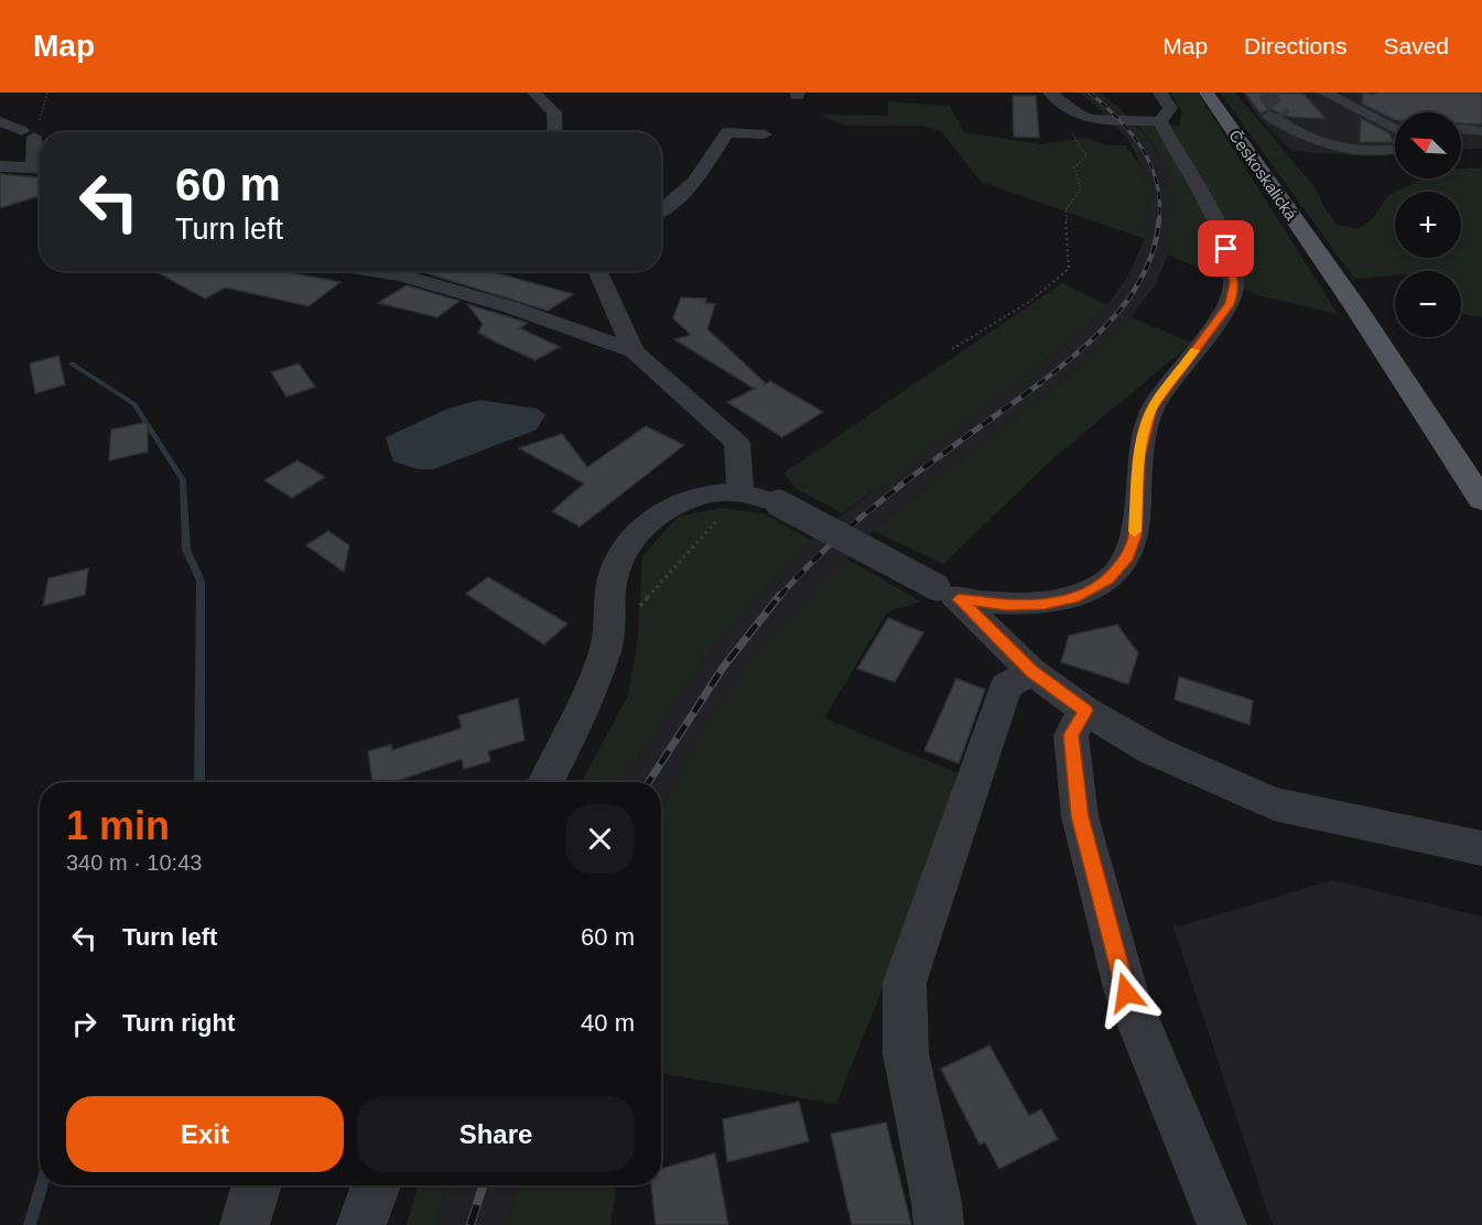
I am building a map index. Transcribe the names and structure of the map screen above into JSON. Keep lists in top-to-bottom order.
{
  "streets": {
    "main road": ["Českoskalická"]
  },
  "north": "top left",
  "page": {
    "header": "Map",
    "nav": ["Map", "Directions", "Saved"],
    "map_buttons": ["+", "−"],
    "turn": ["60 m", "Turn left"],
    "heading": ["1 min", "340 m · 10:43"],
    "list": [
      {
        "name": "Turn left",
        "value": "60 m"
      },
      {
        "name": "Turn right",
        "value": "40 m"
      }
    ],
    "buttons": ["Exit", "Share"]
  }
}
